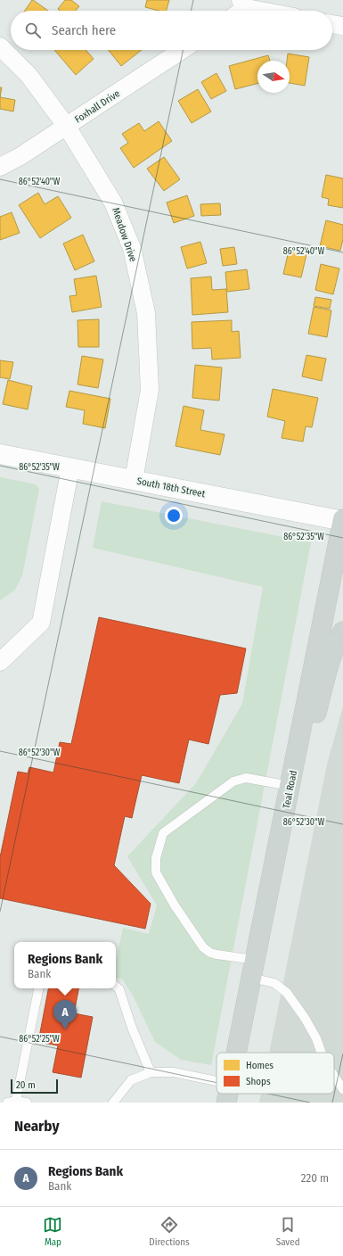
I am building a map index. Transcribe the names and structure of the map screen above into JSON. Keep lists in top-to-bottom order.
{
  "streets": {
    "main road": ["South 18th Street", "Teal Road"],
    "street": ["Foxhall Drive", "Meadow Drive"]
  },
  "crossings": [
    ["Foxhall Drive", "Meadow Drive"],
    ["Meadow Drive", "South 18th Street"],
    ["South 18th Street", "Teal Road"]
  ],
  "legend": ["Homes", "Shops"],
  "scale_bar": "20 m",
  "north": "right",
  "page": {
    "search": "Search here",
    "popup": ["Regions Bank", "Bank"],
    "pins": "A",
    "scale": "20 m",
    "heading": "Nearby",
    "list": [
      {
        "mark": "A",
        "name": "Regions Bank",
        "note": "Bank",
        "value": "220 m"
      }
    ],
    "nav": ["Map", "Directions", "Saved"]
  },
  "coordinates": [
    "86°52'40\"W",
    "86°52'35\"W",
    "86°52'30\"W",
    "86°52'25\"W"
  ]
}
